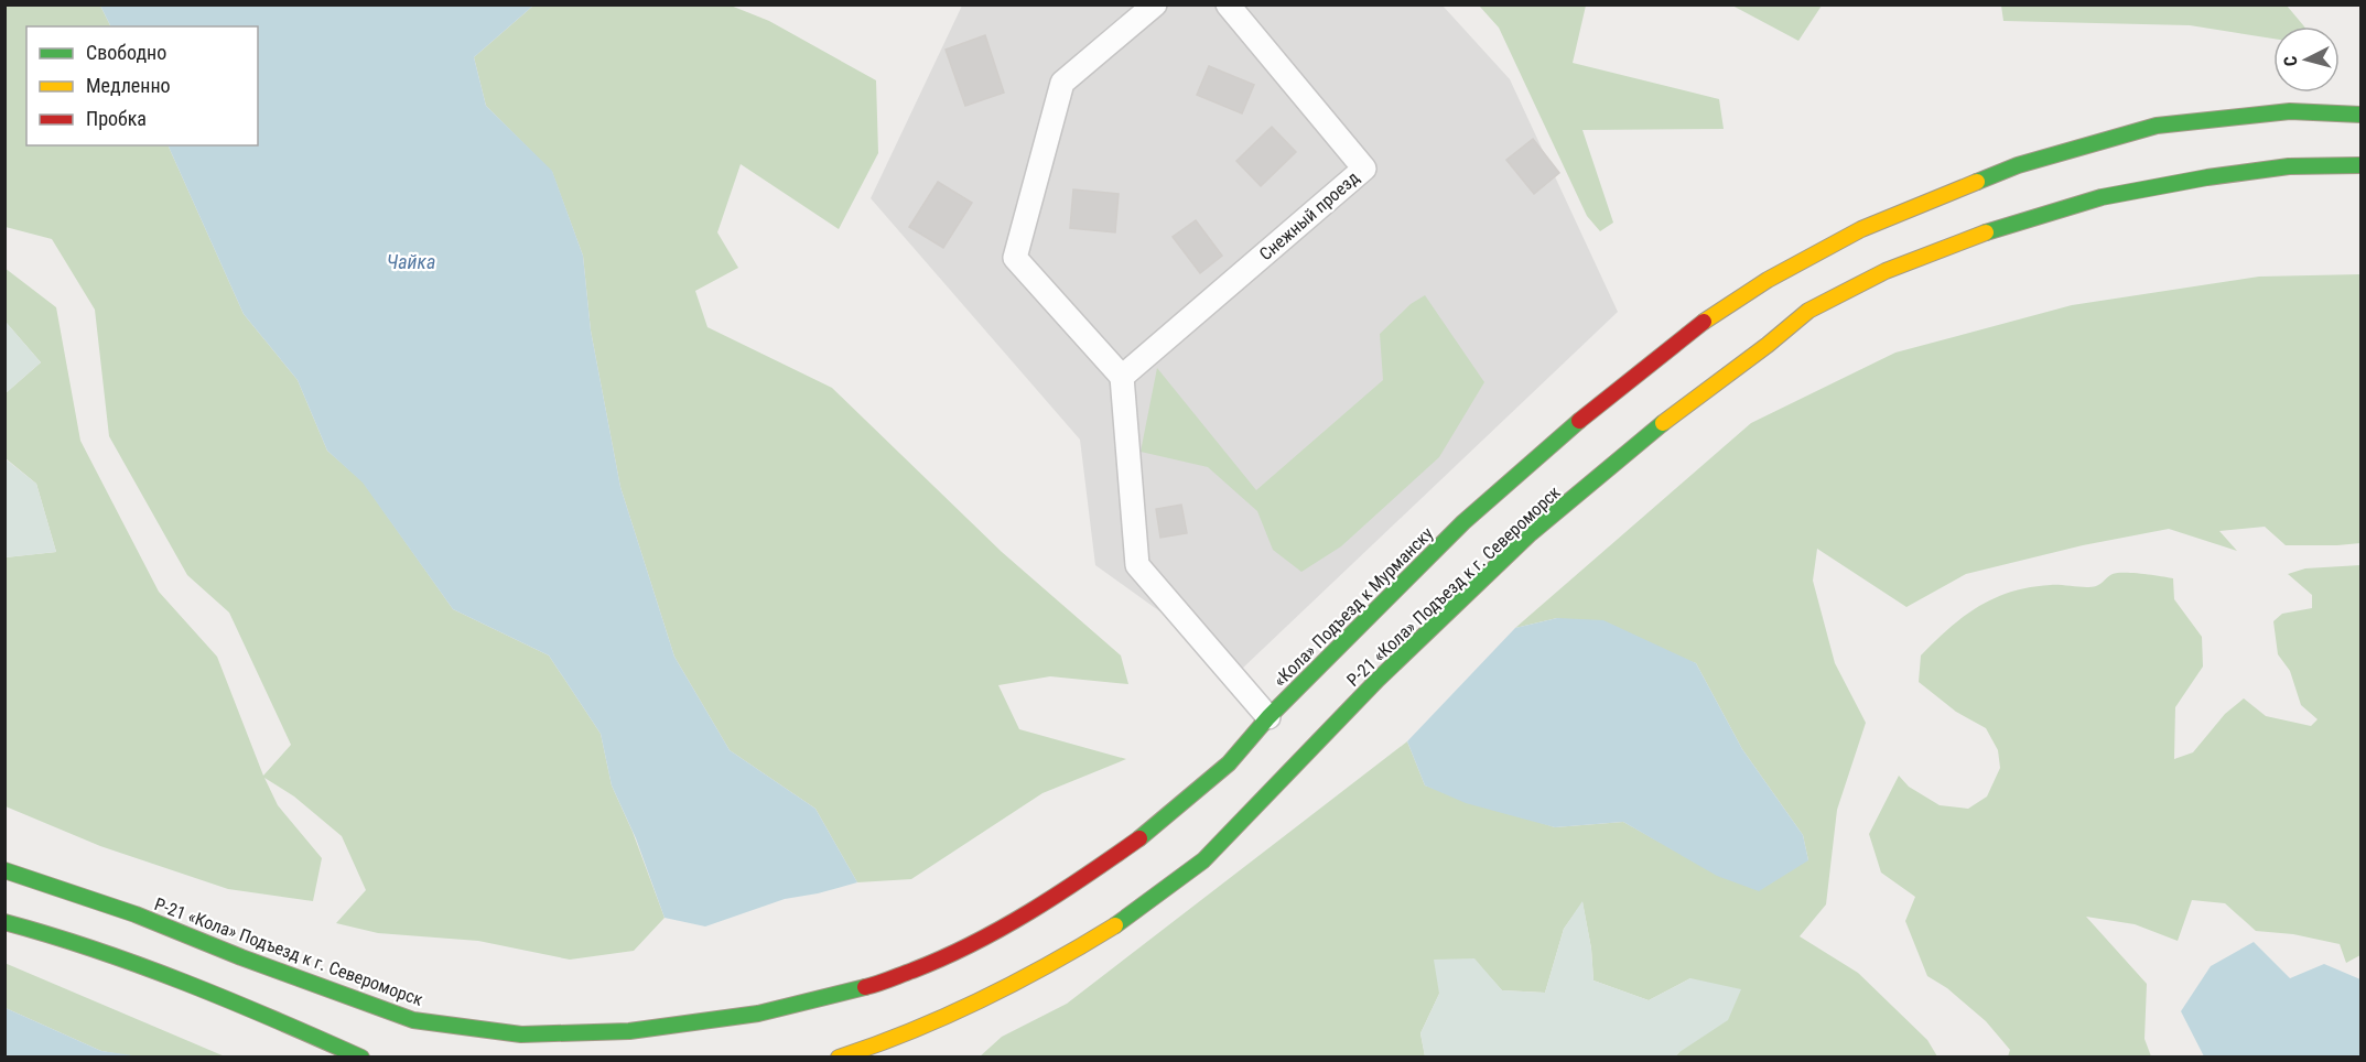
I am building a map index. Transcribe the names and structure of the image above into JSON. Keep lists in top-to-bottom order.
{
  "streets": {
    "main road": ["Р-21 «Кола» Подъезд к г. Североморск", "«Кола» Подъезд к Мурманску"],
    "street": ["Снежный проезд"]
  },
  "crossings": [
    ["Р-21 «Кола» Подъезд к г. Североморск", "«Кола» Подъезд к Мурманску"]
  ],
  "water": ["Чайка"],
  "legend": ["Свободно", "Медленно", "Пробка"],
  "north": "left"
}
